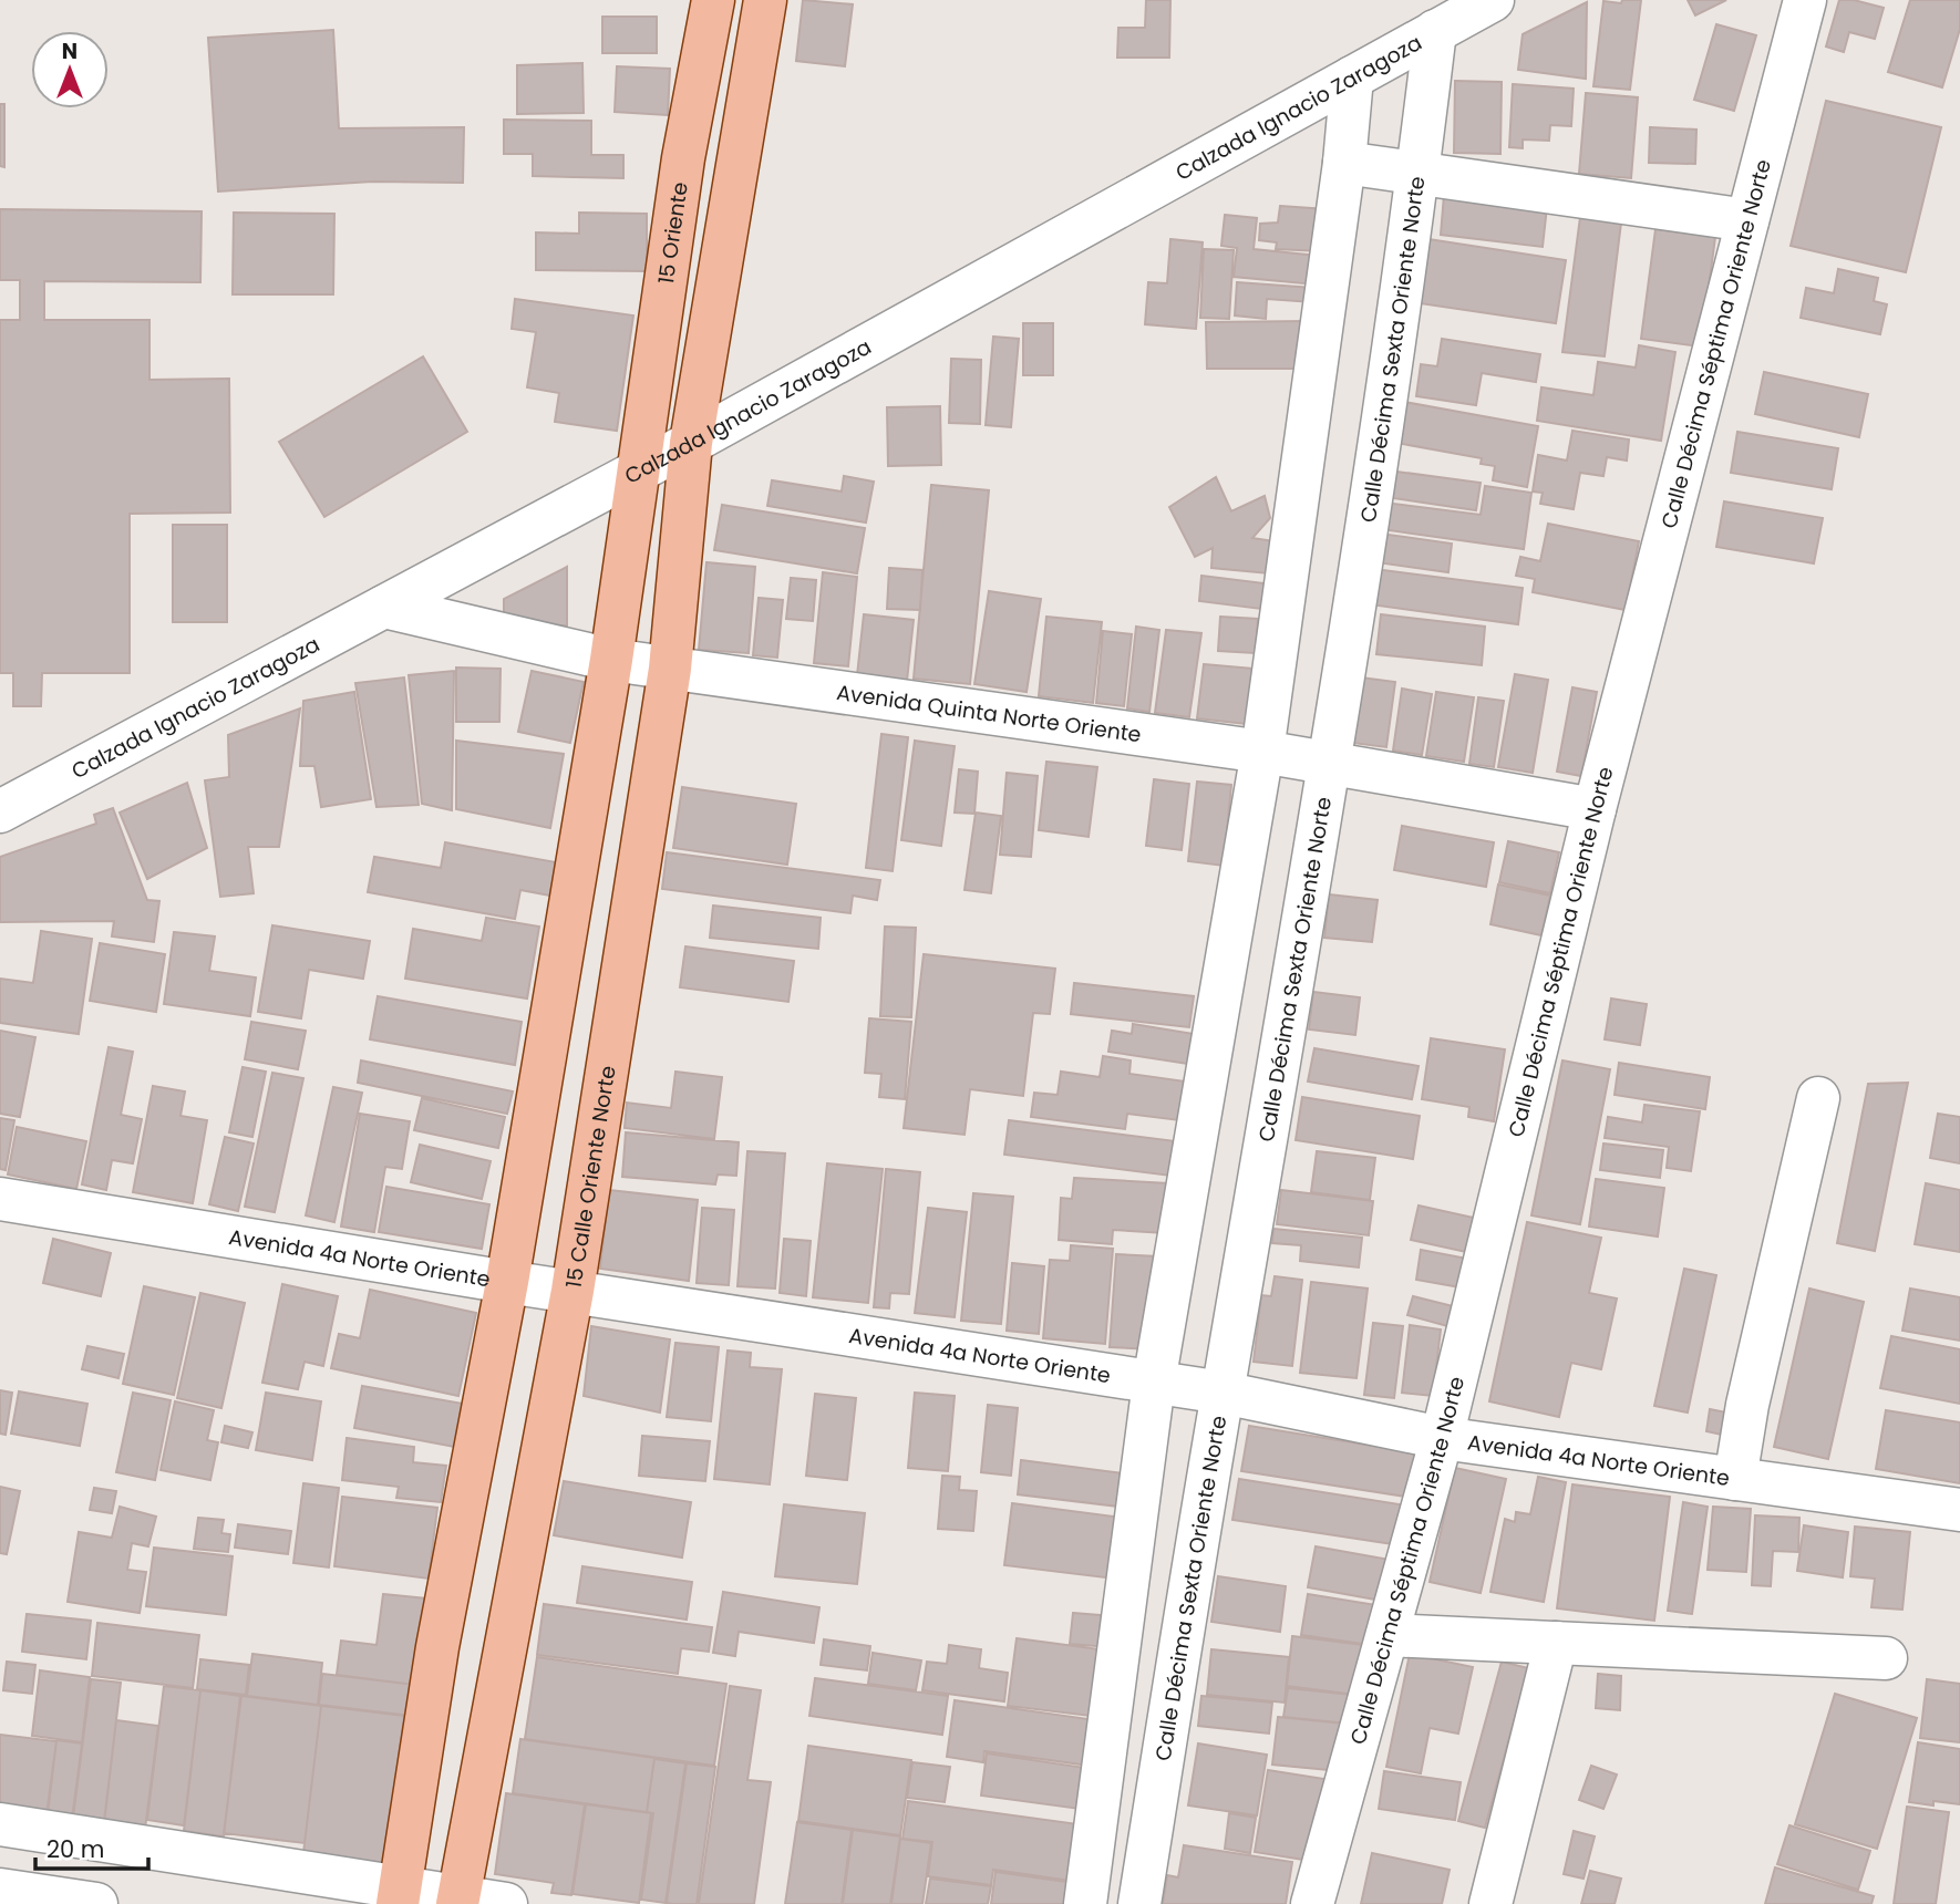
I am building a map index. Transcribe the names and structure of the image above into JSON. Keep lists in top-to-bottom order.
{
  "streets": {
    "main road": ["15 Oriente", "15 Calle Oriente Norte"],
    "street": [
      "Calzada Ignacio Zaragoza",
      "Calle Décima Séptima Oriente Norte",
      "Calle Décima Sexta Oriente Norte",
      "Avenida Quinta Norte Oriente",
      "Avenida 4a Norte Oriente"
    ]
  },
  "crossings": [
    ["Calzada Ignacio Zaragoza", "15 Oriente"],
    ["Calzada Ignacio Zaragoza", "Calle Décima Sexta Oriente Norte"],
    ["Calzada Ignacio Zaragoza", "Avenida Quinta Norte Oriente"],
    ["Calzada Ignacio Zaragoza", "15 Calle Oriente Norte"],
    ["Calle Décima Séptima Oriente Norte", "Avenida Quinta Norte Oriente"],
    ["Calle Décima Séptima Oriente Norte", "Avenida 4a Norte Oriente"],
    ["Calle Décima Sexta Oriente Norte", "Avenida Quinta Norte Oriente"],
    ["Calle Décima Sexta Oriente Norte", "Avenida 4a Norte Oriente"],
    ["Avenida Quinta Norte Oriente", "15 Calle Oriente Norte"],
    ["15 Calle Oriente Norte", "Avenida 4a Norte Oriente"]
  ],
  "scale_bar": "20 m",
  "north": "top"
}
